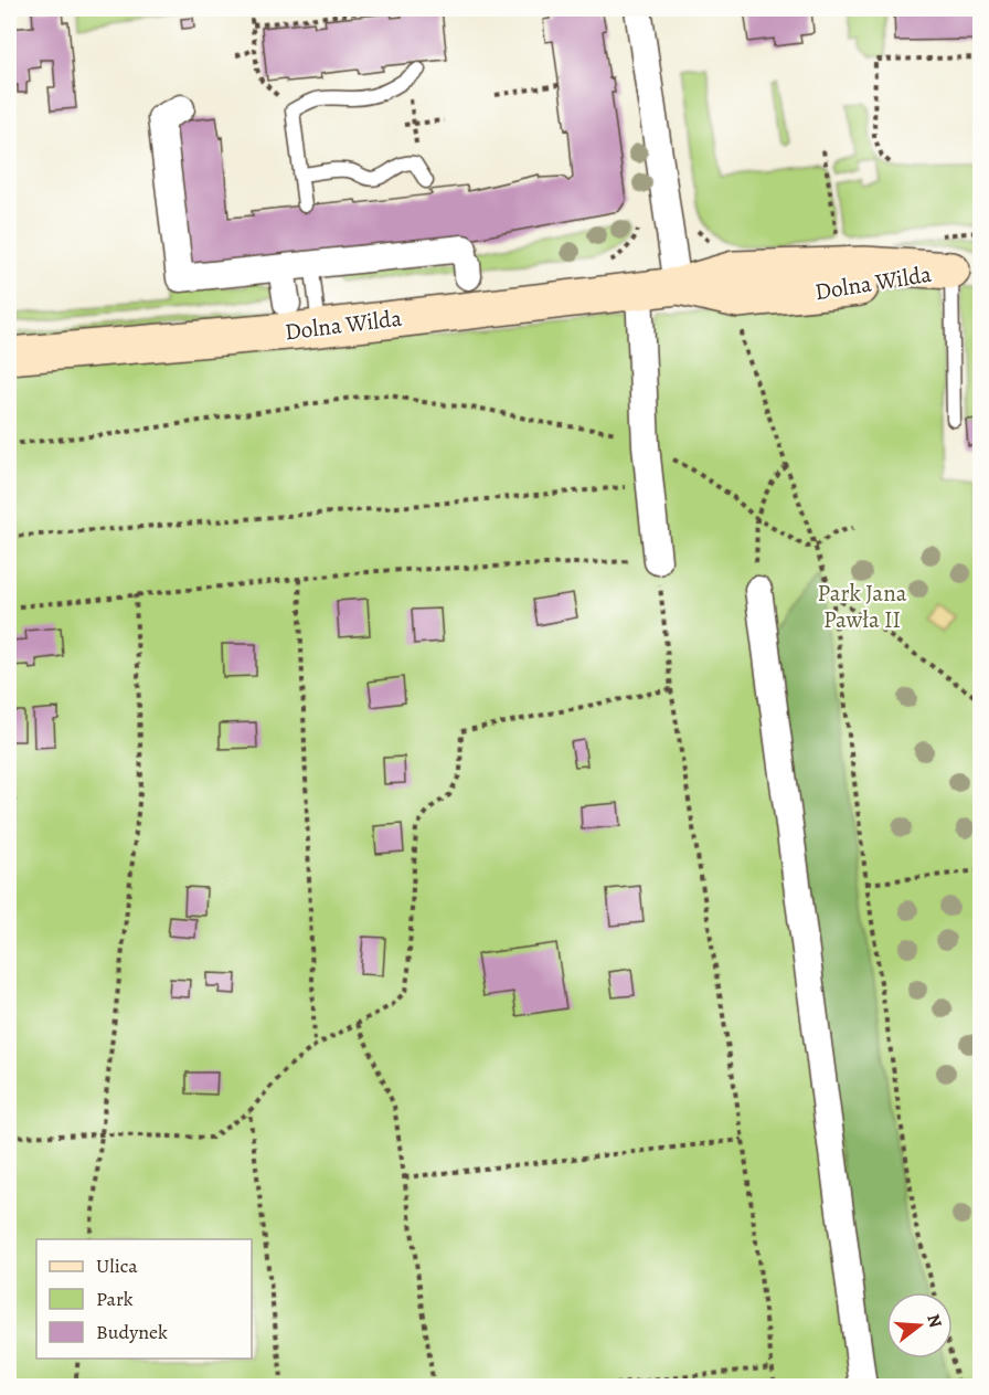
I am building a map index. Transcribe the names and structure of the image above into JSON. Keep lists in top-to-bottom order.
{
  "streets": {
    "street": ["Dolna Wilda"]
  },
  "parks": ["Park Jana Pawła II"],
  "legend": ["Ulica", "Park", "Budynek"],
  "north": "right"
}
